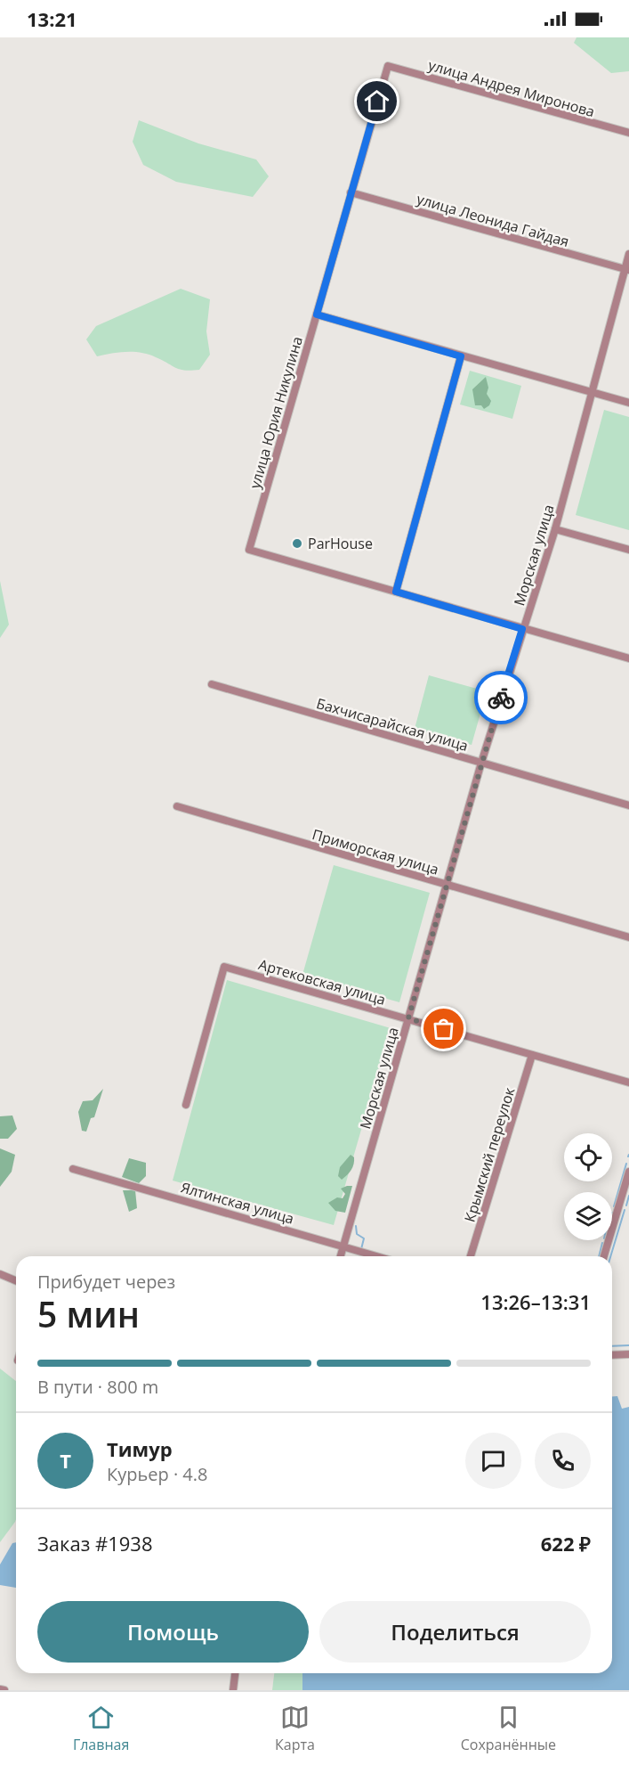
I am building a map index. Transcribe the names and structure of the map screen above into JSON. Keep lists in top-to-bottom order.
{
  "streets": {
    "street": [
      "улица Андрея Миронова",
      "улица Леонида Гайдая",
      "улица Юрия Никулина",
      "Морская улица",
      "Бахчисарайская улица",
      "Приморская улица",
      "Артековская улица",
      "Крымский переулок",
      "Ялтинская улица"
    ]
  },
  "crossings": [
    ["улица Андрея Миронова", "улица Юрия Никулина"],
    ["улица Леонида Гайдая", "улица Юрия Никулина"],
    ["улица Леонида Гайдая", "Морская улица"],
    ["Морская улица", "Бахчисарайская улица"],
    ["Морская улица", "Приморская улица"],
    ["Морская улица", "Артековская улица"],
    ["Морская улица", "Ялтинская улица"],
    ["Артековская улица", "Крымский переулок"]
  ],
  "places": ["ParHouse"],
  "page": {
    "status": "13:21",
    "heading": ["5 мин", "Прибудет через", "13:26–13:31"],
    "panel": [
      "Тимур",
      "Курьер · 4.8",
      "Заказ #1938",
      "622 ₽"
    ],
    "bar": "В пути · 800 m",
    "round": "Т",
    "buttons": ["Помощь", "Поделиться"],
    "tabs": ["Главная", "Карта", "Сохранённые"]
  }
}
